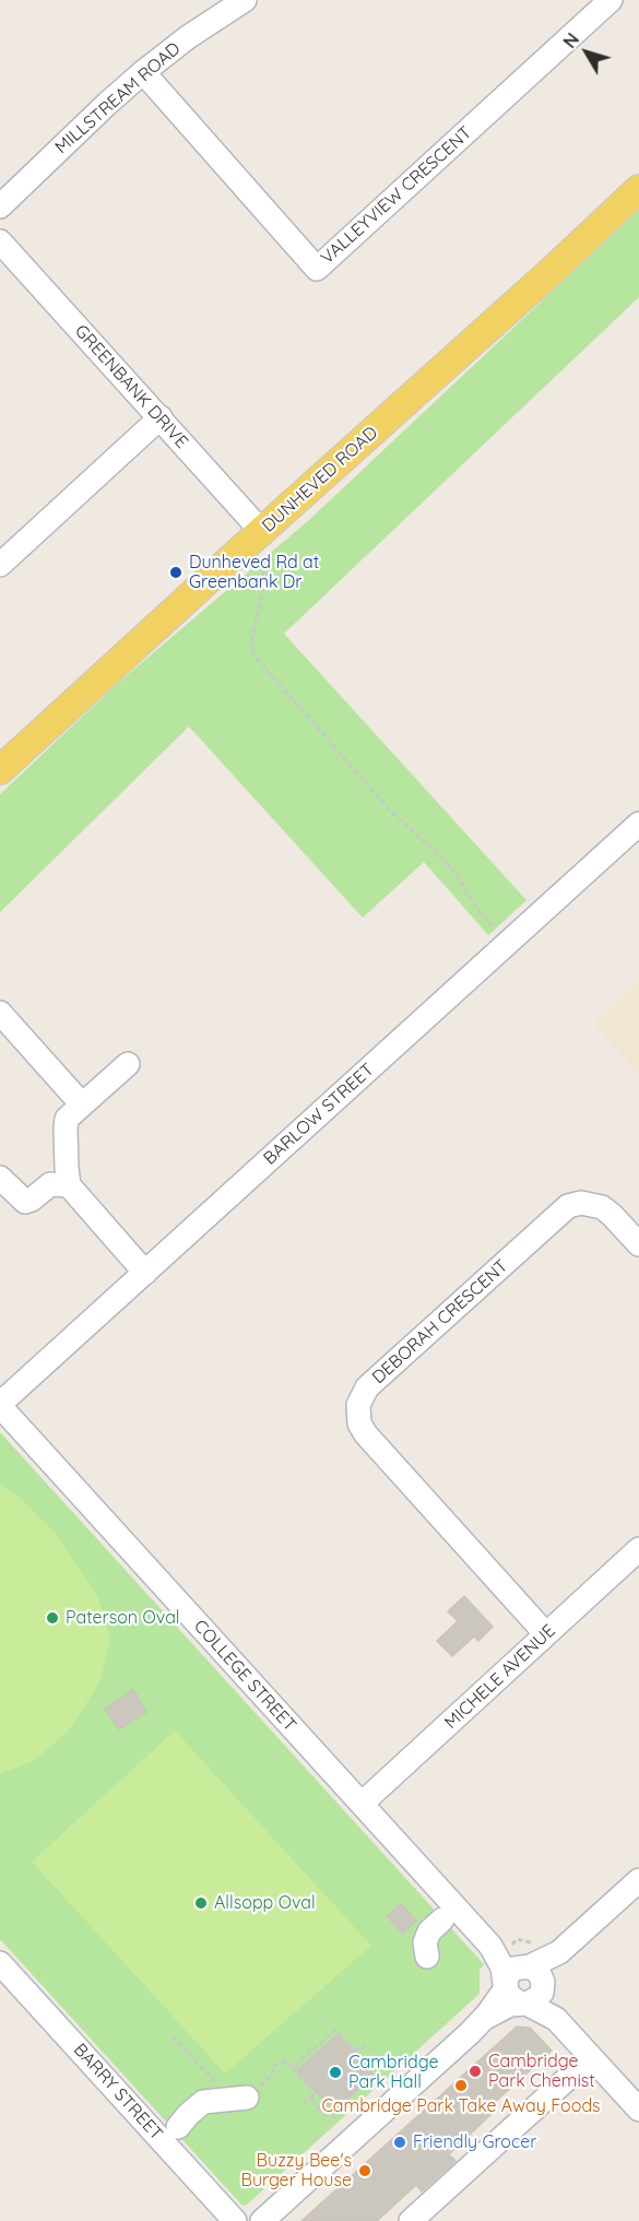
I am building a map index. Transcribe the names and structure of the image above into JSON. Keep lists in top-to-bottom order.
{
  "streets": {
    "main road": ["DUNHEVED ROAD"],
    "street": [
      "MILLSTREAM ROAD",
      "VALLEYVIEW CRESCENT",
      "GREENBANK DRIVE",
      "BARLOW STREET",
      "DEBORAH CRESCENT",
      "COLLEGE STREET",
      "MICHELE AVENUE",
      "BARRY STREET"
    ]
  },
  "crossings": [
    ["MILLSTREAM ROAD", "VALLEYVIEW CRESCENT"],
    ["GREENBANK DRIVE", "DUNHEVED ROAD"],
    ["BARLOW STREET", "COLLEGE STREET"],
    ["DEBORAH CRESCENT", "MICHELE AVENUE"],
    ["COLLEGE STREET", "MICHELE AVENUE"]
  ],
  "places": [
    "Dunheved Rd at Greenbank Dr",
    "Paterson Oval",
    "Allsopp Oval",
    "Cambridge Park Chemist",
    "Cambridge Park Hall",
    "Cambridge Park Take Away Foods",
    "Friendly Grocer",
    "Buzzy Bee's Burger House"
  ],
  "north": "top left"
}
